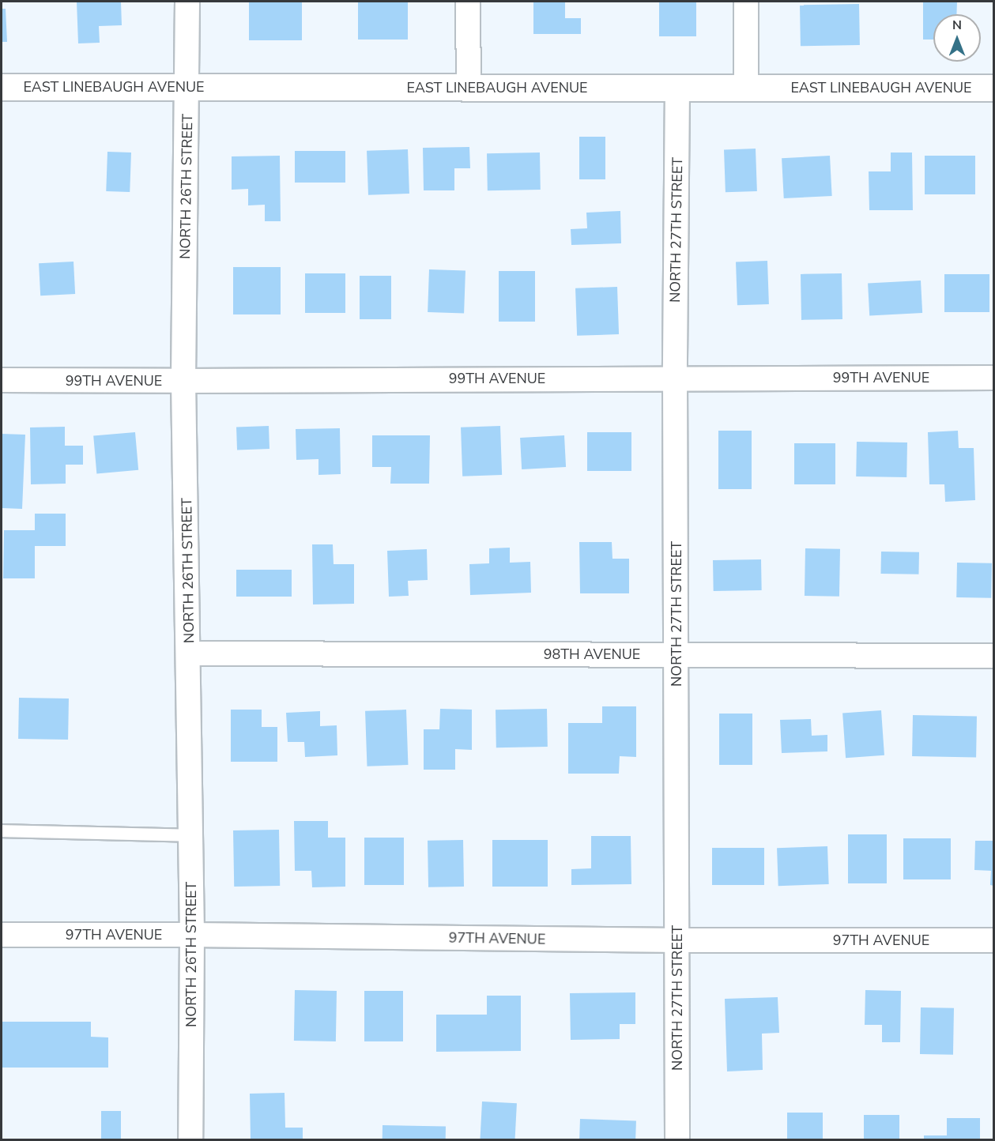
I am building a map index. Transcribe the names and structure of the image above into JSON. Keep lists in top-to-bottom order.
{
  "streets": {
    "street": [
      "EAST LINEBAUGH AVENUE",
      "NORTH 26TH STREET",
      "NORTH 27TH STREET",
      "99TH AVENUE",
      "98TH AVENUE",
      "97TH AVENUE"
    ]
  },
  "crossings": [
    ["EAST LINEBAUGH AVENUE", "NORTH 26TH STREET"],
    ["EAST LINEBAUGH AVENUE", "NORTH 27TH STREET"],
    ["NORTH 26TH STREET", "99TH AVENUE"],
    ["NORTH 26TH STREET", "98TH AVENUE"],
    ["NORTH 26TH STREET", "97TH AVENUE"],
    ["NORTH 27TH STREET", "99TH AVENUE"],
    ["NORTH 27TH STREET", "98TH AVENUE"],
    ["NORTH 27TH STREET", "97TH AVENUE"]
  ],
  "north": "top"
}
